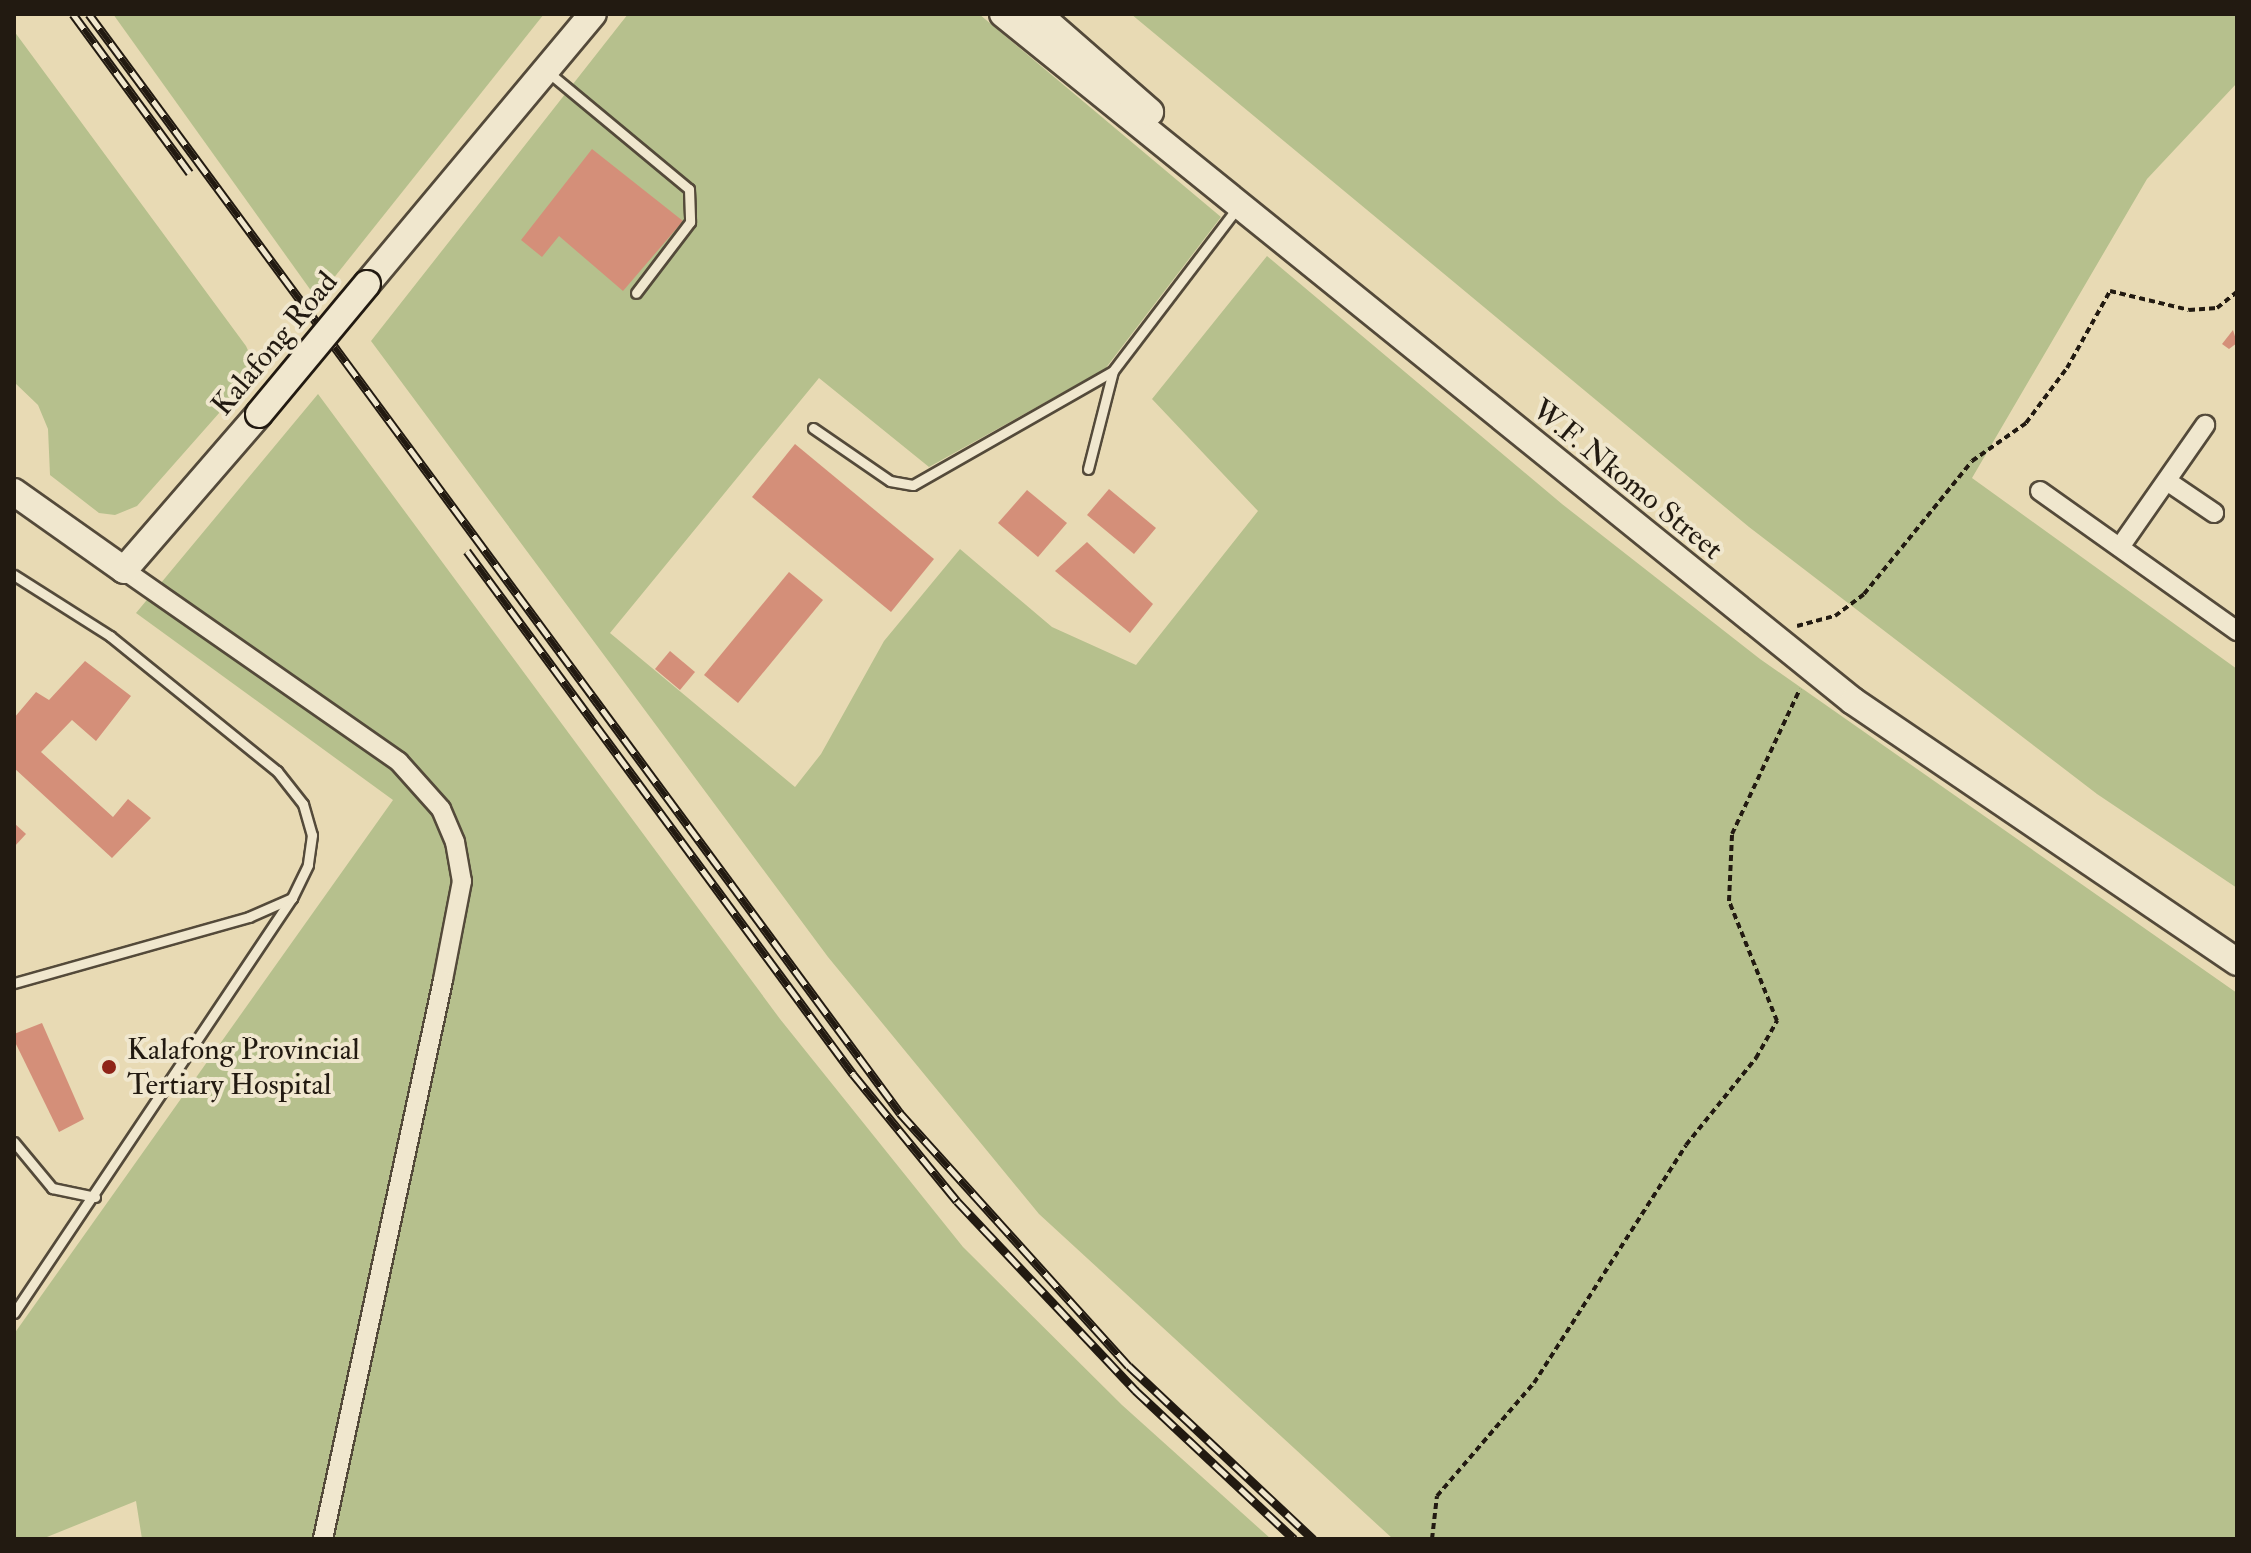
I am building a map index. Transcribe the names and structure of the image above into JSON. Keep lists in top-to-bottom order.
{
  "streets": {
    "main road": ["Kalafong Road", "W.F. Nkomo Street"]
  },
  "places": ["Kalafong Provincial Tertiary Hospital"]
}
